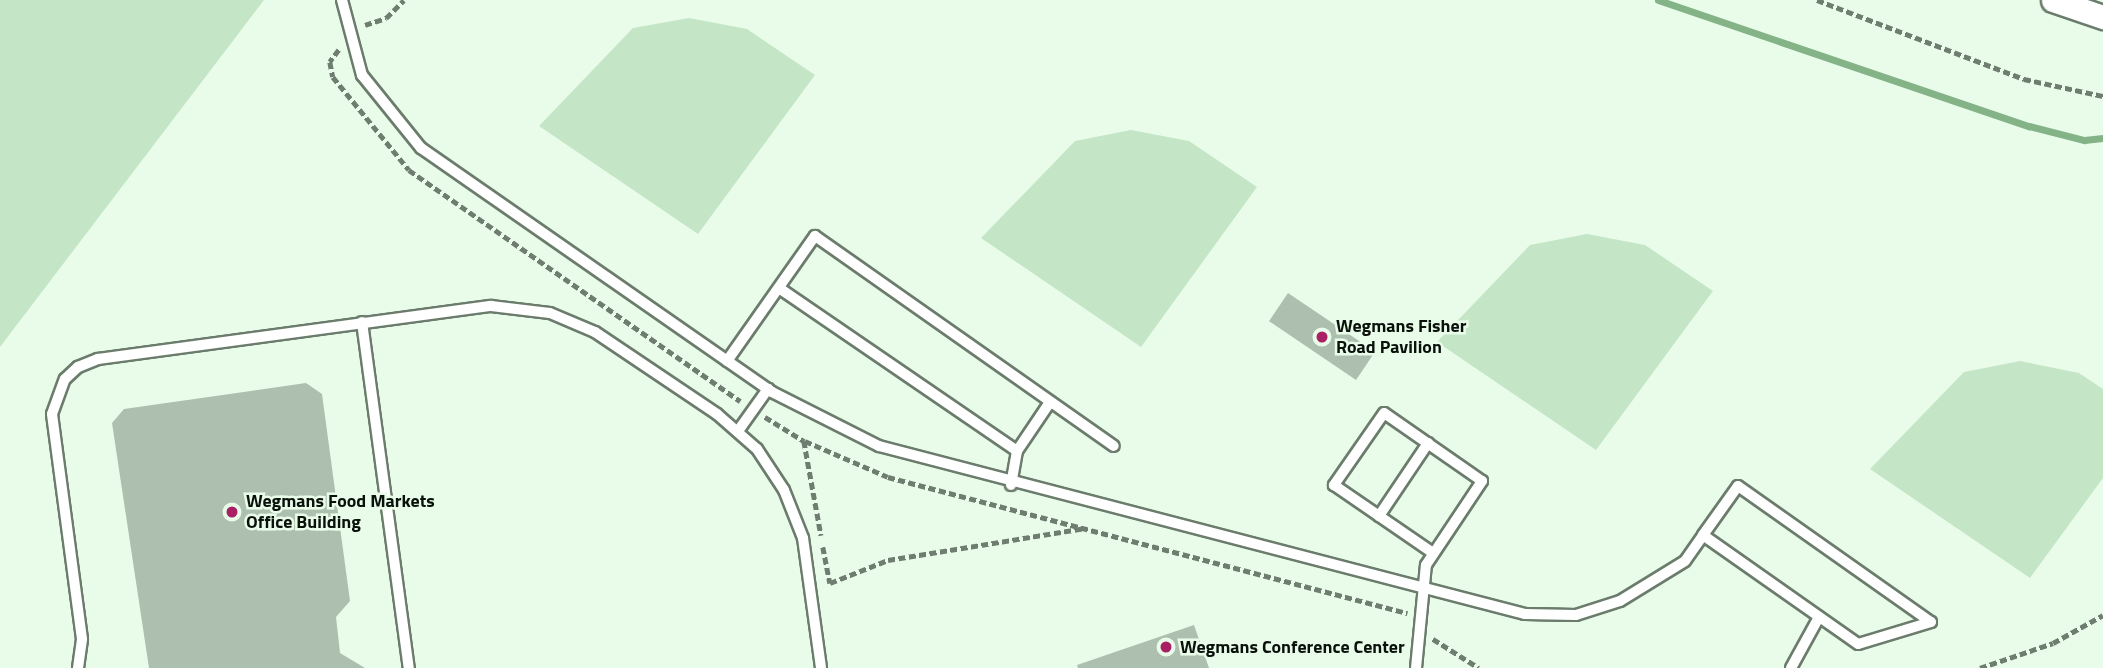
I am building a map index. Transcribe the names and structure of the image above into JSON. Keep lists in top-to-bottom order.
{
  "places": ["Wegmans Fisher Road Pavilion", "Wegmans Food Markets Office Building", "Wegmans Conference Center"]
}
